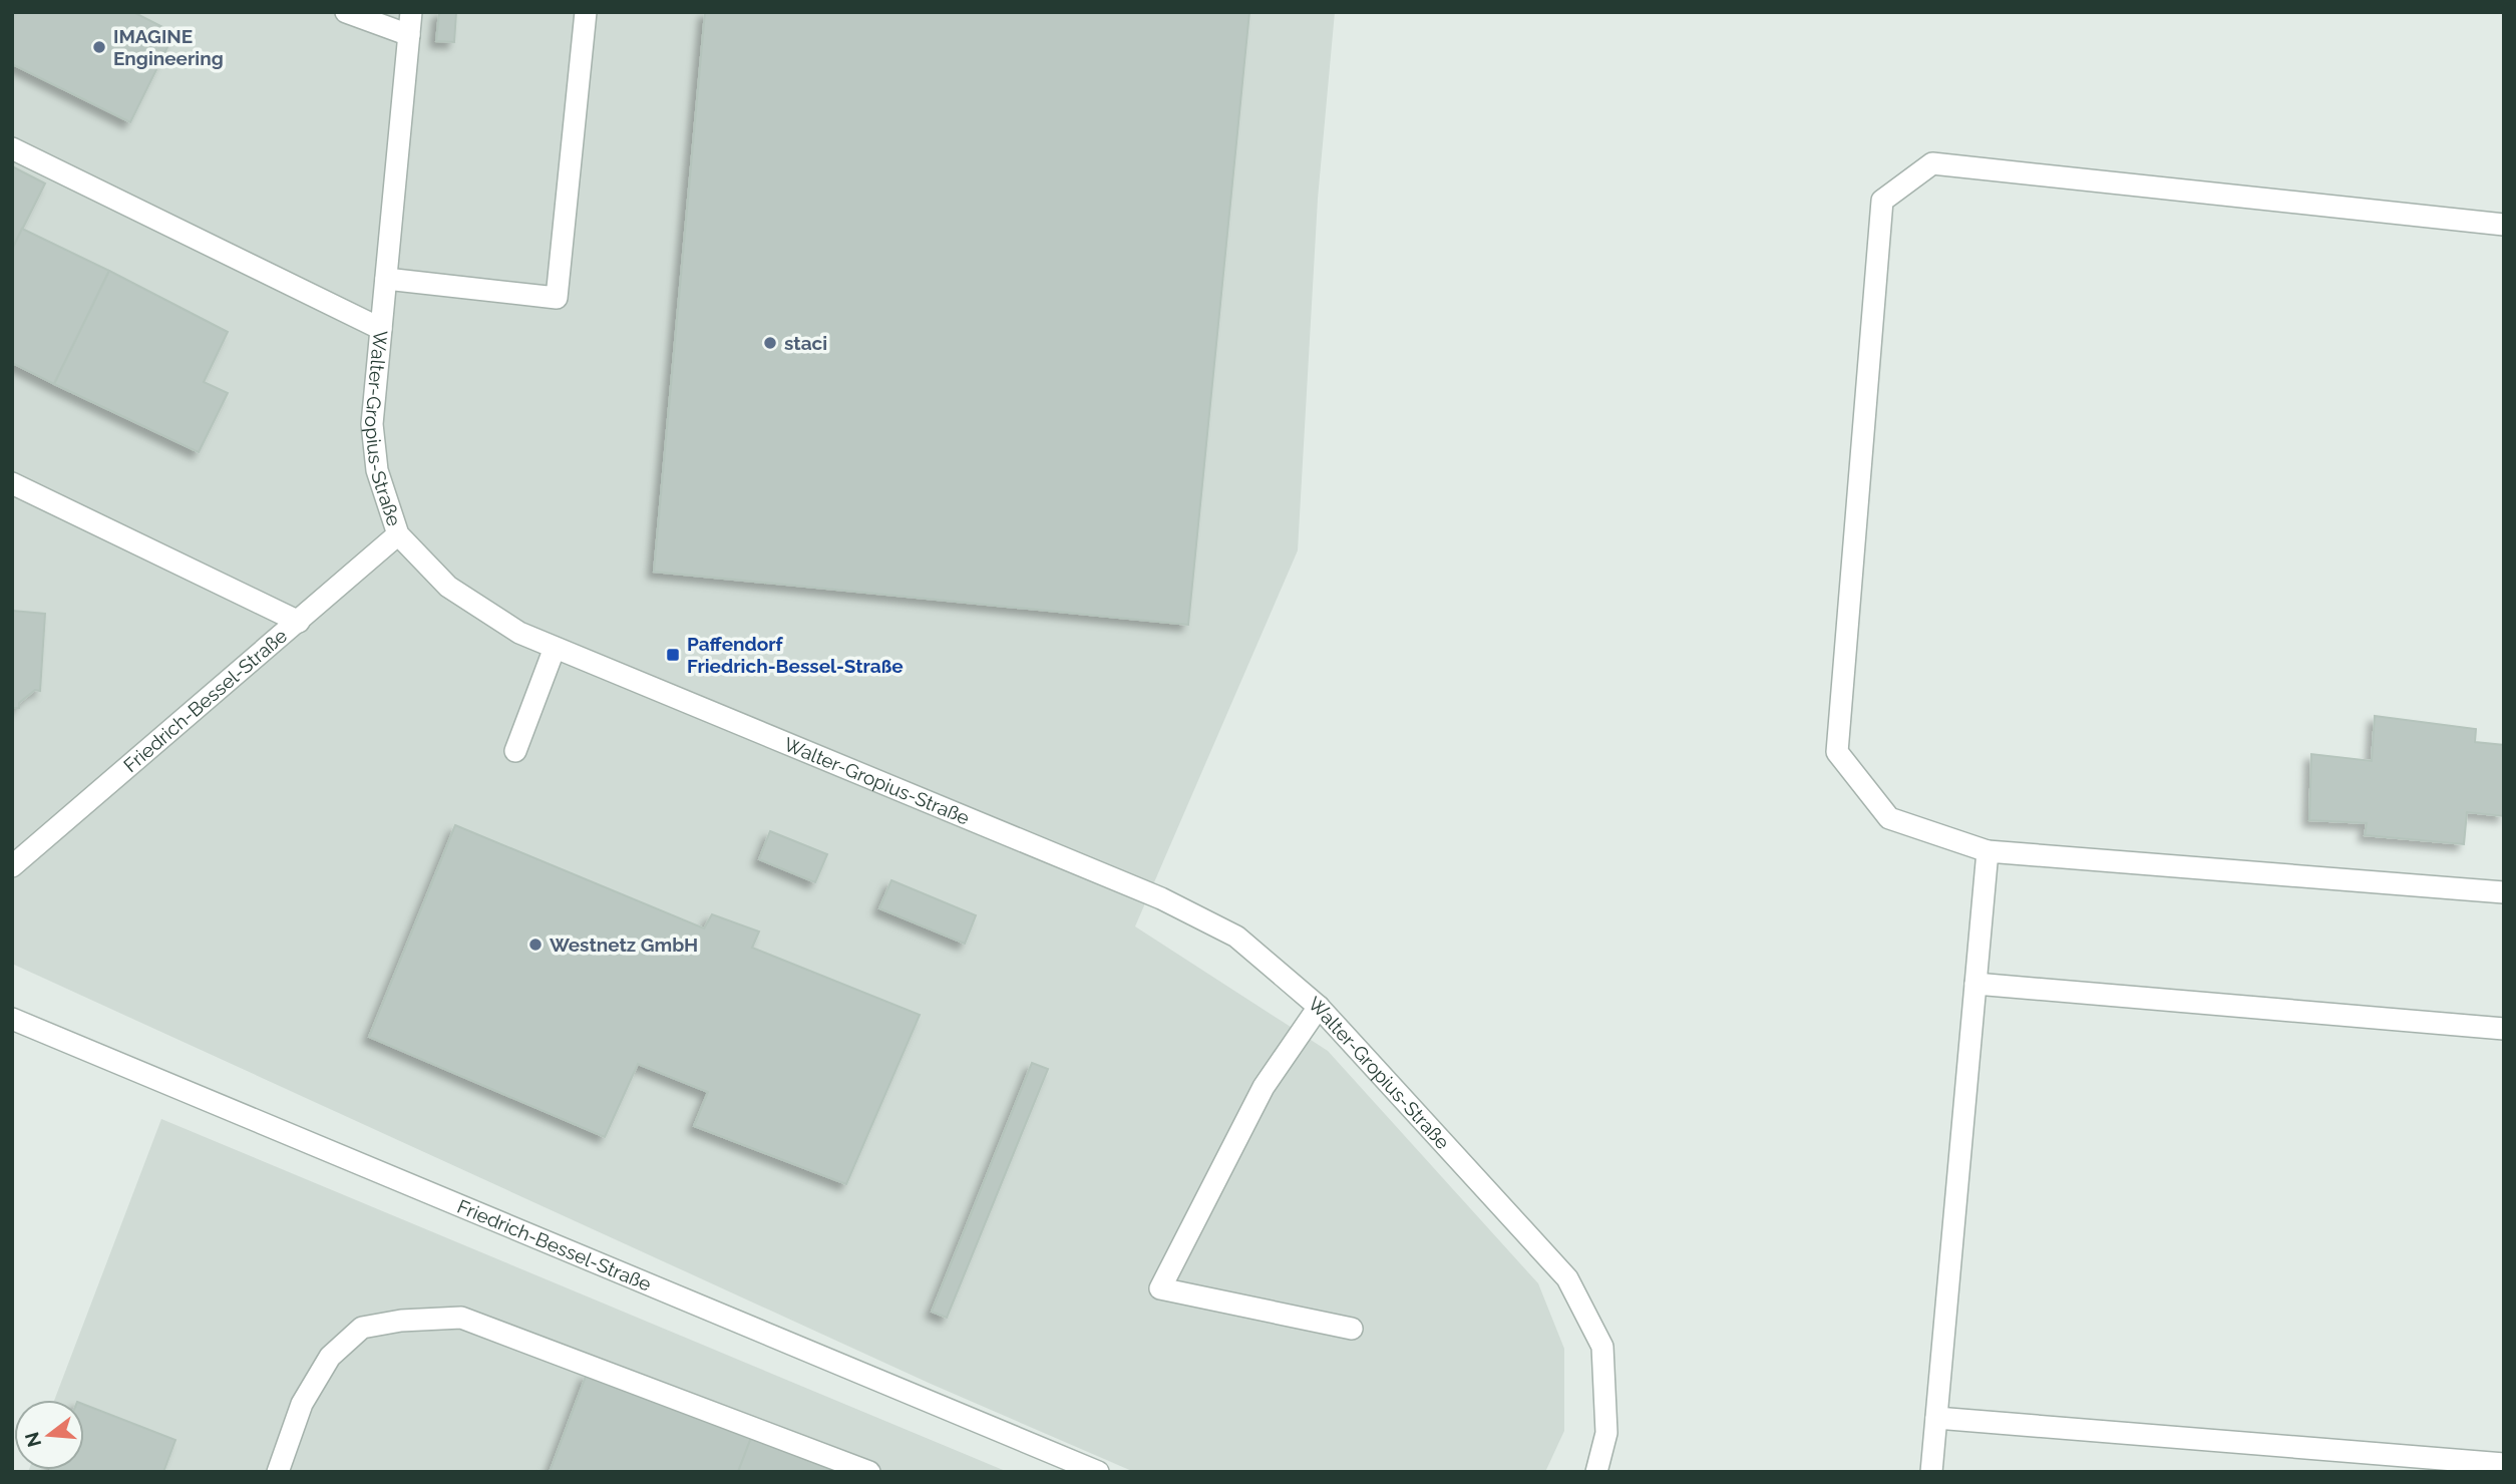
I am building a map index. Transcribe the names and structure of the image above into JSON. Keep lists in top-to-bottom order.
{
  "streets": {
    "street": ["Walter-Gropius-Straße", "Friedrich-Bessel-Straße"]
  },
  "crossings": [
    ["Walter-Gropius-Straße", "Friedrich-Bessel-Straße"]
  ],
  "places": {
    "other": ["IMAGINE Engineering", "staci", "Westnetz GmbH"],
    "transit": ["Paffendorf Friedrich-Bessel-Straße"]
  },
  "north": "left"
}
